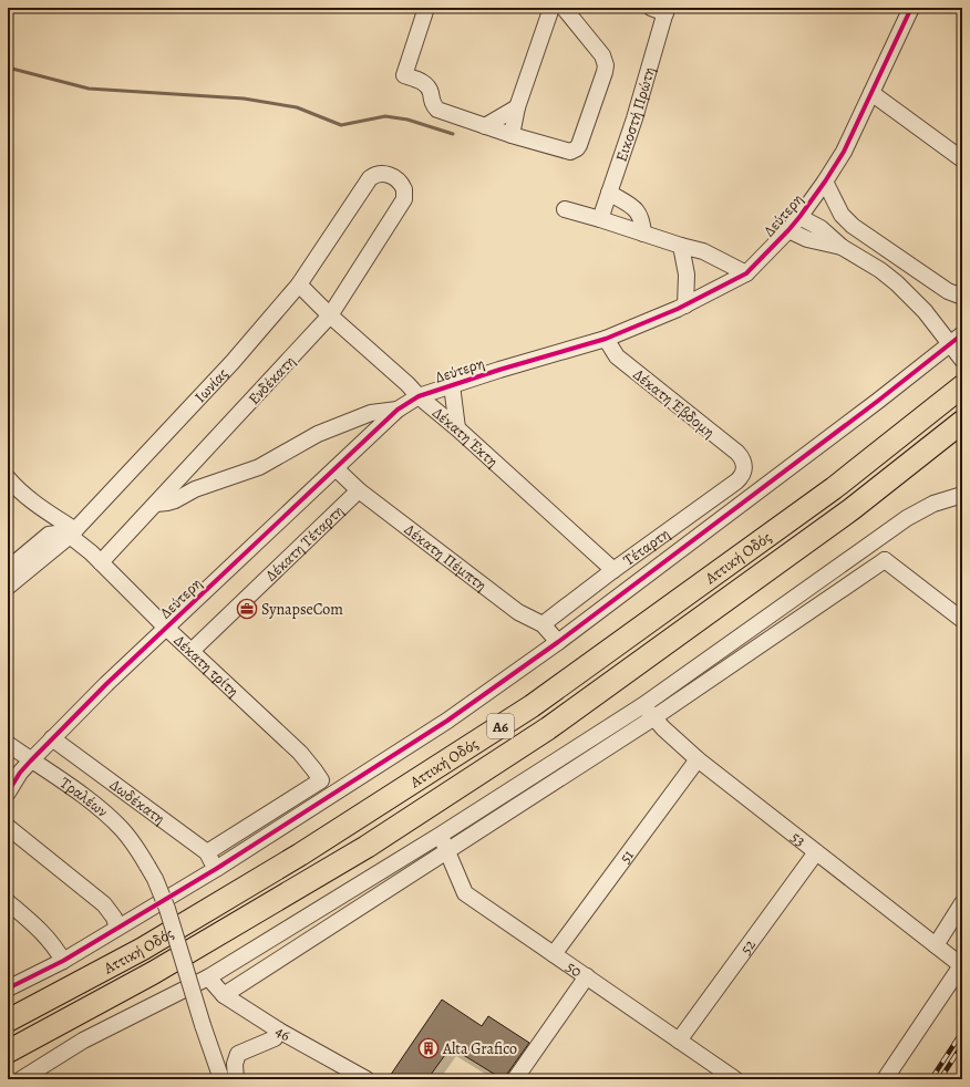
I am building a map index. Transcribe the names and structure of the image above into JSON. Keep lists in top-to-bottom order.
{
  "streets": {
    "highway": ["Αττική Οδός", "Α6"],
    "street": [
      "Εικοστή Πρώτη",
      "Δεύτερη",
      "Ενδέκατη",
      "Ιωνίας",
      "Δέκατη Έβδομη",
      "Δέκατη Έκτη",
      "Δέκατη Τέταρτη",
      "Τέταρτη",
      "Δέκατη Πέμπτη",
      "Δέκατη τρίτη",
      "Τραλέων",
      "Δωδέκατη",
      "53",
      "51",
      "52",
      "50",
      "46"
    ]
  },
  "crossings": [
    ["Δεύτερη", "Δέκατη Έβδομη"],
    ["Δεύτερη", "Δέκατη Έκτη"],
    ["Δεύτερη", "Δέκατη Πέμπτη"],
    ["Δεύτερη", "Δέκατη τρίτη"],
    ["Δεύτερη", "Τραλέων"],
    ["Δεύτερη", "Δωδέκατη"],
    ["Ενδέκατη", "Ιωνίας"],
    ["Ενδέκατη", "Δέκατη Έκτη"],
    ["Ενδέκατη", "Δέκατη τρίτη"],
    ["Ιωνίας", "Δέκατη Έκτη"],
    ["Ιωνίας", "Δέκατη τρίτη"],
    ["Δέκατη Έβδομη", "Τέταρτη"],
    ["Δέκατη Έκτη", "Τέταρτη"],
    ["Δέκατη Τέταρτη", "Δέκατη Πέμπτη"],
    ["Δέκατη Τέταρτη", "Δέκατη τρίτη"],
    ["Τέταρτη", "Δέκατη Πέμπτη"],
    ["Δέκατη τρίτη", "Δωδέκατη"],
    ["53", "51"],
    ["53", "52"],
    ["51", "50"],
    ["52", "50"]
  ],
  "places": {
    "office": ["SynapseCom"],
    "building": ["Alta Grafico"]
  }
}
